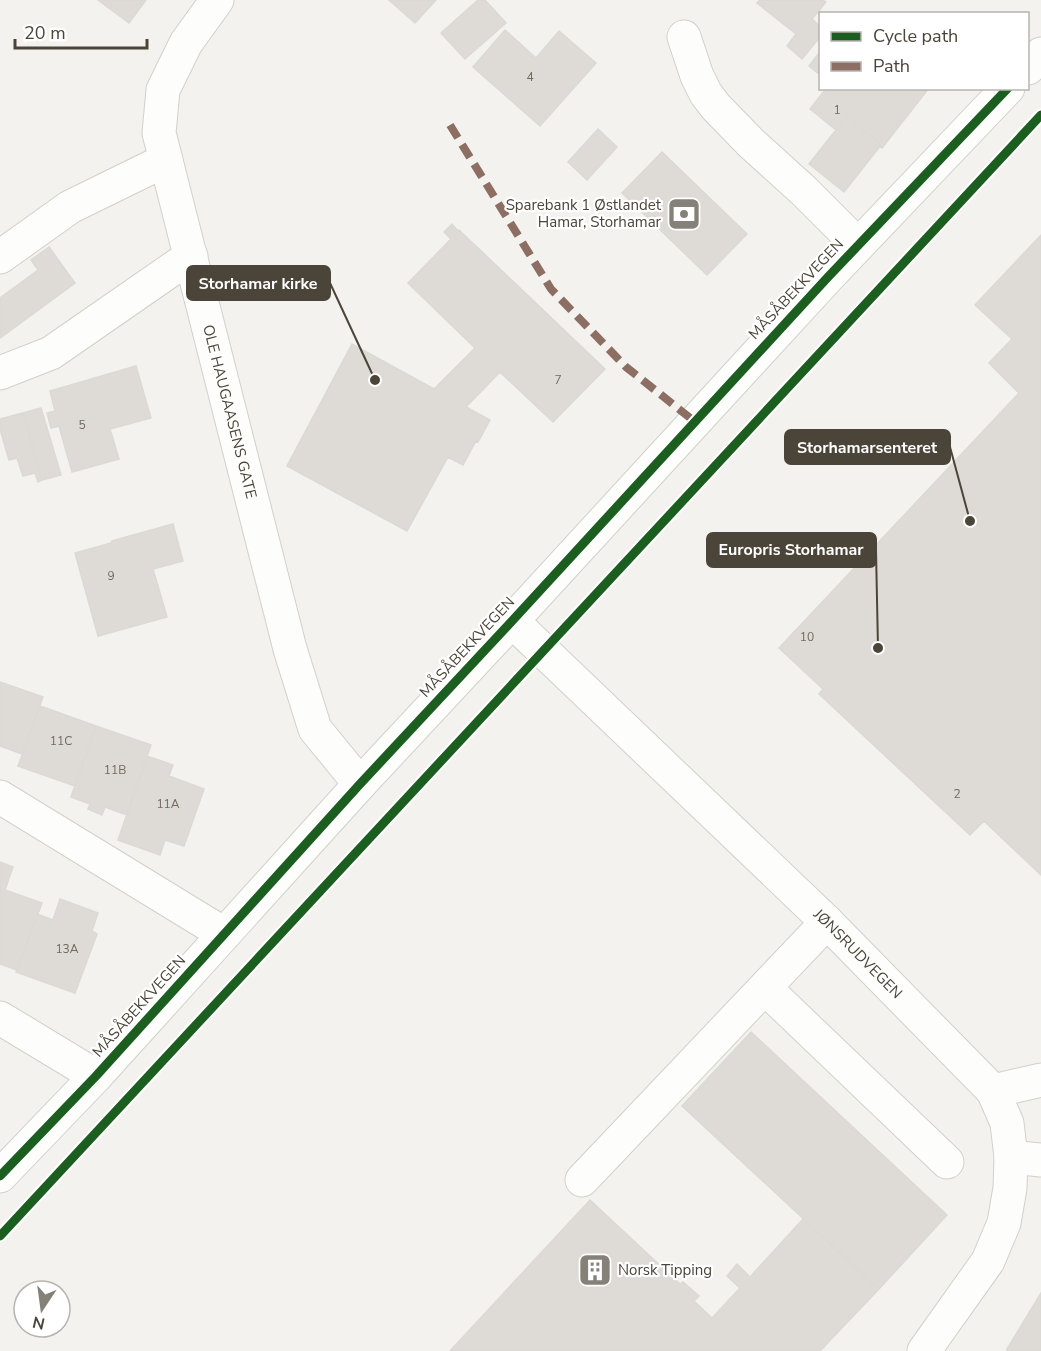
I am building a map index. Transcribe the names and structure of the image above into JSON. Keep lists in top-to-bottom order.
{
  "streets": {
    "street": ["MÅSÅBEKKVEGEN", "OLE HAUGAASENS GATE", "JØNSRUDVEGEN"]
  },
  "crossings": [
    ["MÅSÅBEKKVEGEN", "OLE HAUGAASENS GATE"],
    ["MÅSÅBEKKVEGEN", "JØNSRUDVEGEN"]
  ],
  "places": {
    "bank": ["Sparebank 1 Østlandet Hamar, Storhamar"],
    "other": ["Storhamar kirke", "Storhamarsenteret", "Europris Storhamar"],
    "building": ["Norsk Tipping"]
  },
  "house_numbers": [
    "4",
    "1",
    "7",
    "5",
    "9",
    "10",
    "11C",
    "11B",
    "2",
    "11A",
    "13A"
  ],
  "legend": ["Cycle path", "Path"],
  "scale_bar": "20 m",
  "north": "bottom"
}
